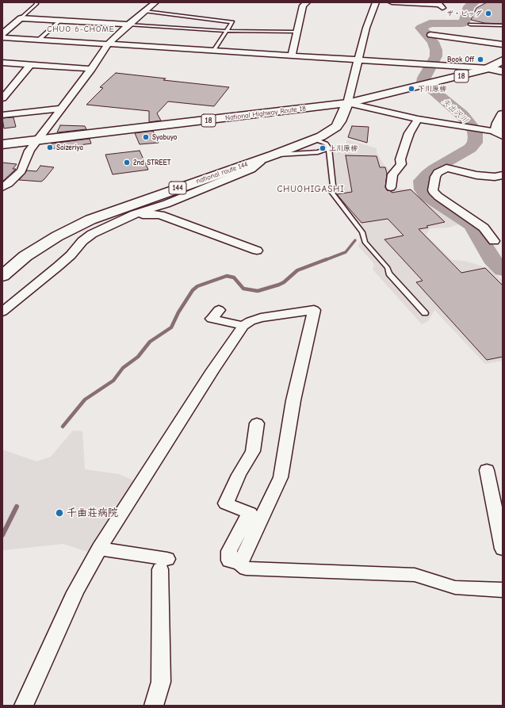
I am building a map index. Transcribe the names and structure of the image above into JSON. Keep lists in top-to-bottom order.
{
  "streets": {
    "main road": [
      "18",
      "National Highway Route 18",
      "national route 144",
      "144"
    ]
  },
  "crossings": [
    ["18", "National Highway Route 18"],
    ["National Highway Route 18", "national route 144"]
  ],
  "districts": ["CHUO 6-CHOME", "CHUOHIGASHI"],
  "water": ["矢出沢川"],
  "places": [
    "ザ・ビッグ",
    "Book Off",
    "下川原柳",
    "Syabuyo",
    "Saizeriya",
    "上川原柳",
    "2nd STREET",
    "千曲荘病院"
  ]
}
